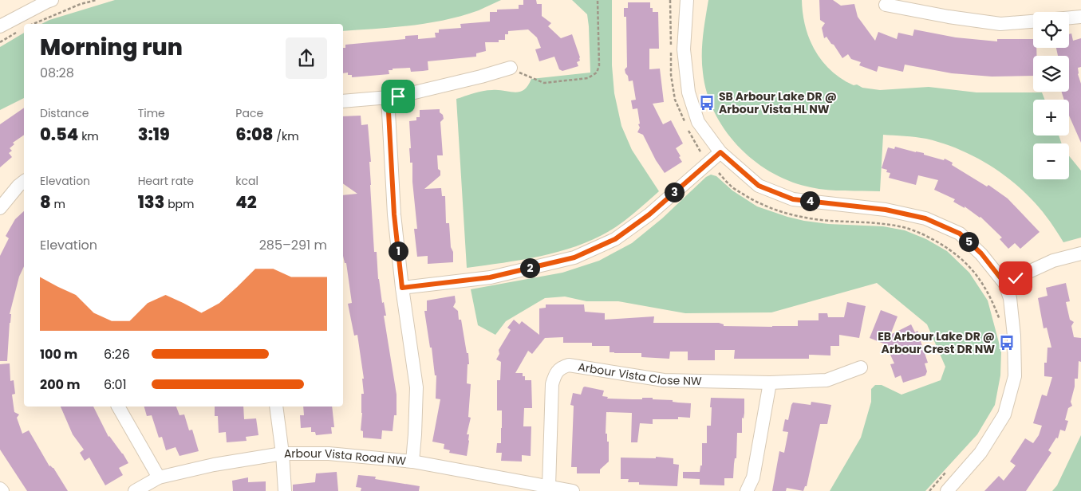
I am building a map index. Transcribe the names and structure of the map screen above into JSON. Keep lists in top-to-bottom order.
{
  "streets": {
    "street": ["Arbour Vista Close NW", "Arbour Vista Road NW"]
  },
  "places": {
    "bus stop": ["SB Arbour Lake DR @ Arbour Vista HL NW", "EB Arbour Lake DR @ Arbour Crest DR NW"]
  },
  "page": {
    "map_buttons": ["+", "−"],
    "heading": ["Morning run", "08:28"],
    "stats": [
      ["Distance", "0.54 km"],
      ["Time", "3:19"],
      ["Pace", "6:08 /km"],
      ["Elevation", "8 m"],
      ["Heart rate", "133 bpm"],
      ["kcal", "42"]
    ],
    "pins": [
      "3",
      "4",
      "5",
      "1",
      "2"
    ],
    "chart": ["Elevation", "285–291 m"],
    "list": [
      {
        "name": "100 m",
        "note": "6:26"
      },
      {
        "name": "200 m",
        "note": "6:01"
      }
    ]
  }
}
